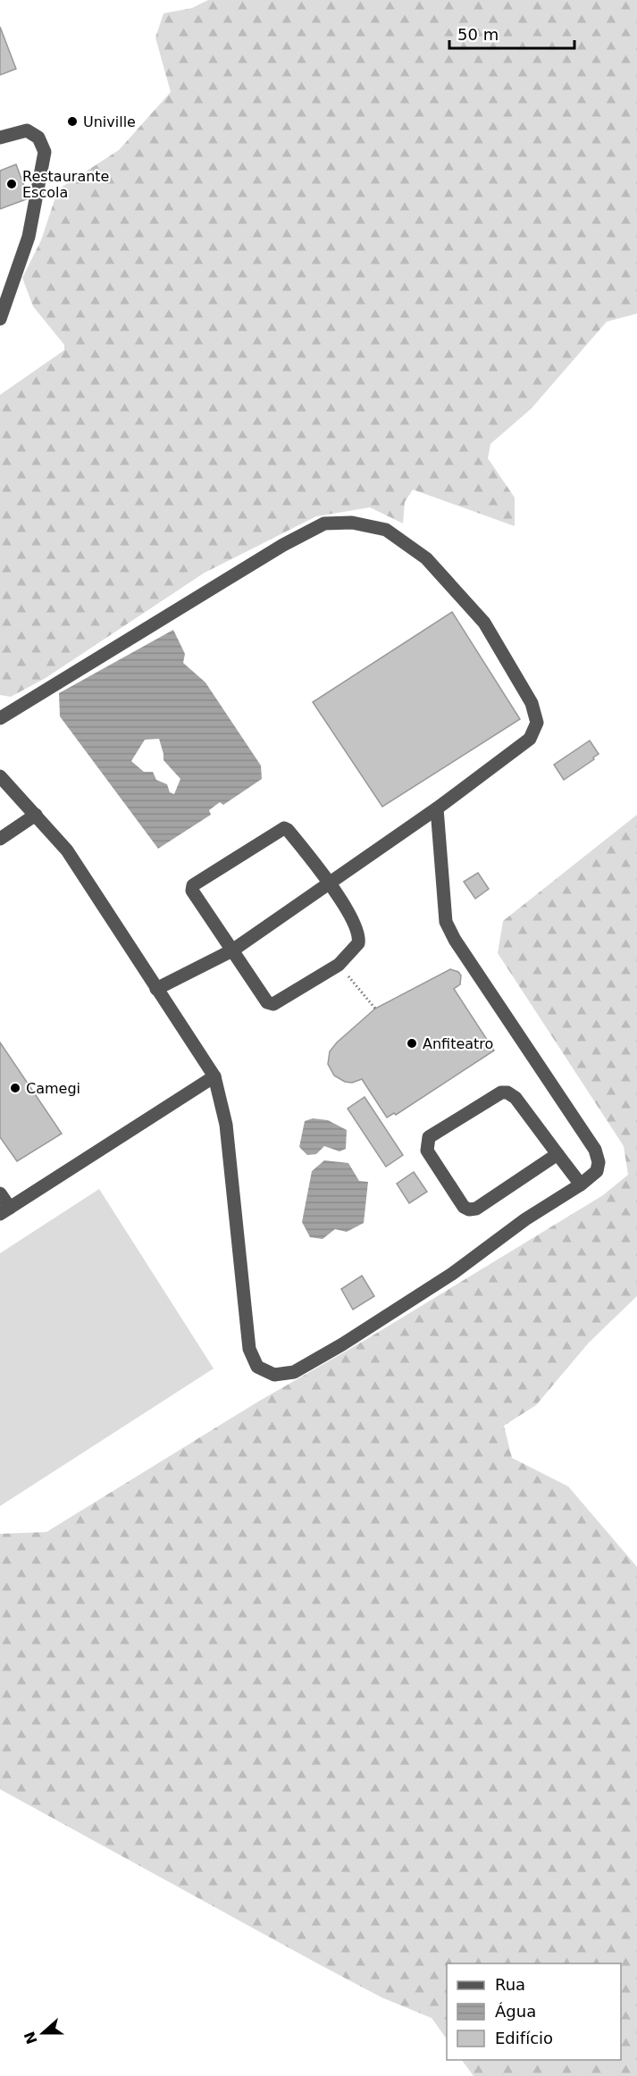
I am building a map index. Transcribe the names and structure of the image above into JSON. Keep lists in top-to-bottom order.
{
  "places": [
    "Univille",
    "Restaurante Escola",
    "Anfiteatro",
    "Camegi"
  ],
  "legend": ["Rua", "Água", "Edifício"],
  "scale_bar": "50 m",
  "north": "left"
}
